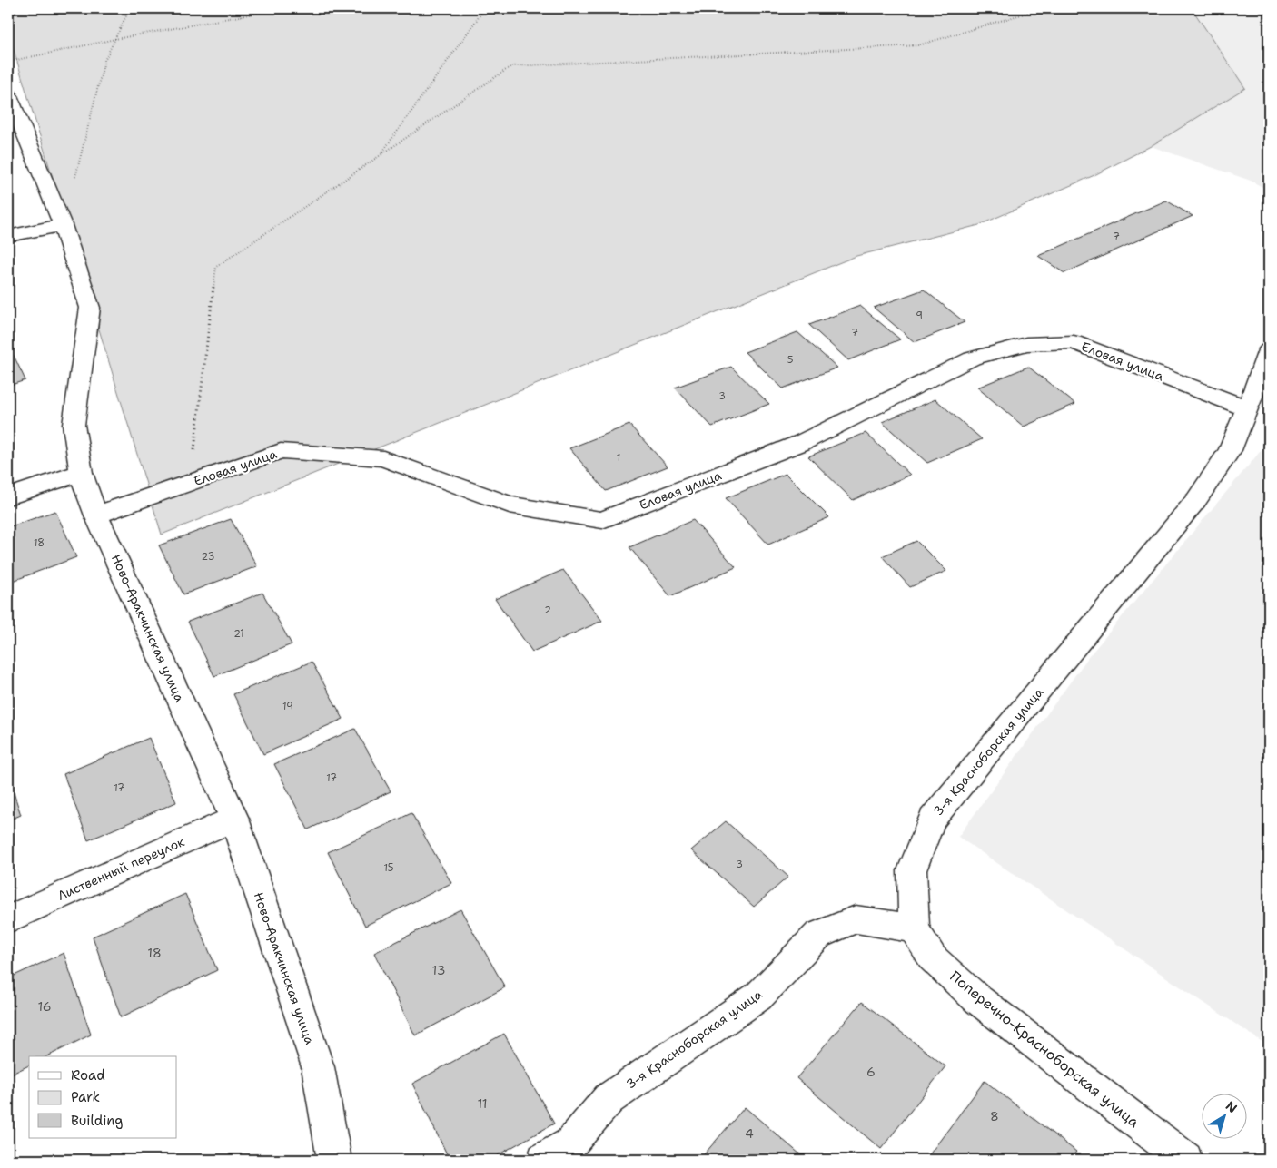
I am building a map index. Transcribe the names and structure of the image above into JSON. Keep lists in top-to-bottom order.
{
  "streets": {
    "street": [
      "Еловая улица",
      "Ново-Аракчинская улица",
      "3-я Красноборская улица",
      "Лиственный переулок",
      "Поперечно-Красноборская улица"
    ]
  },
  "crossings": [
    ["Еловая улица", "Ново-Аракчинская улица"],
    ["Еловая улица", "3-я Красноборская улица"],
    ["Ново-Аракчинская улица", "Лиственный переулок"],
    ["3-я Красноборская улица", "Поперечно-Красноборская улица"]
  ],
  "house_numbers": [
    "7",
    "9",
    "7",
    "5",
    "3",
    "1",
    "18",
    "23",
    "2",
    "21",
    "19",
    "17",
    "17",
    "3",
    "15",
    "18",
    "13",
    "16",
    "6",
    "11",
    "8",
    "4"
  ],
  "legend": ["Road", "Park", "Building"],
  "north": "top right"
}
